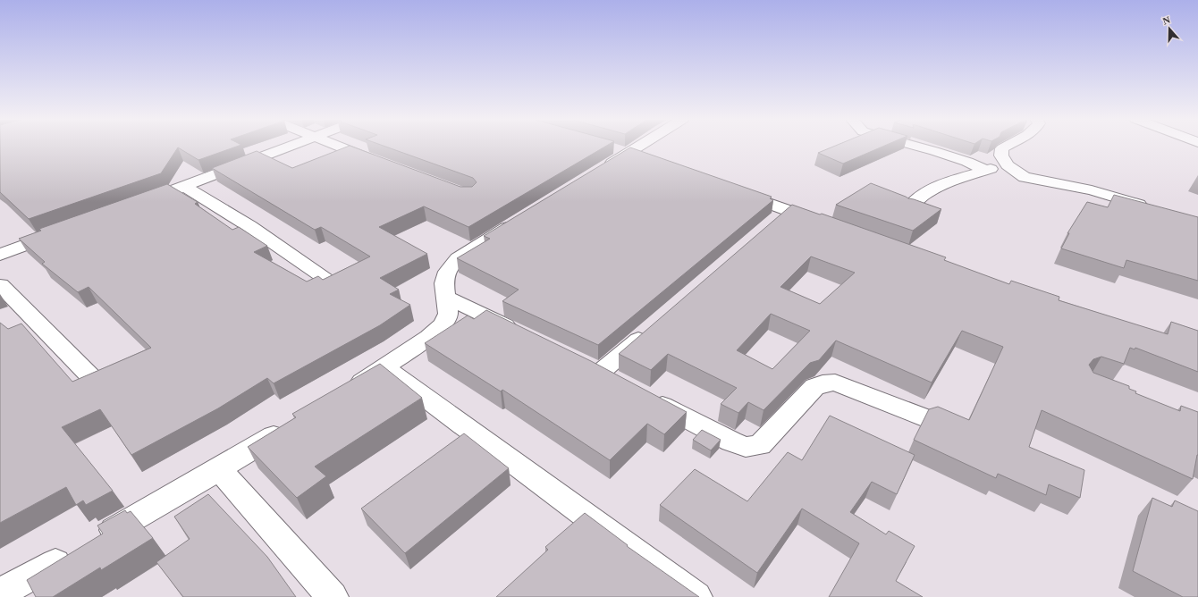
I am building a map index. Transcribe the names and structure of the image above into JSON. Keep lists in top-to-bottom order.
{
  "north": "top"
}
